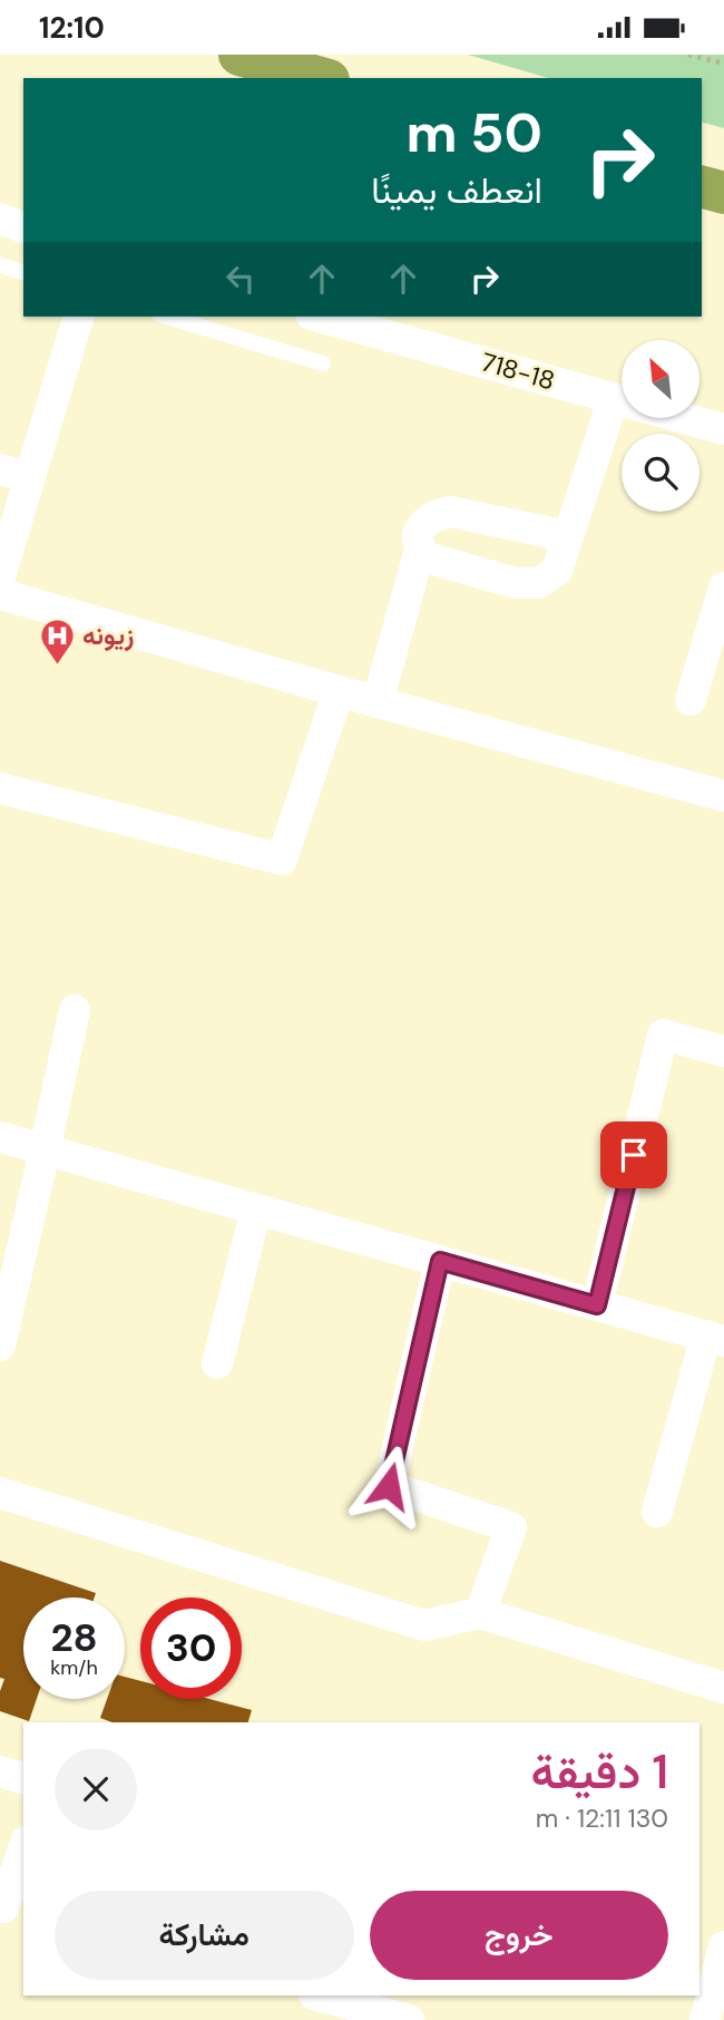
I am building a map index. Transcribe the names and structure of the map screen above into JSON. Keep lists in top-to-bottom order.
{
  "streets": {
    "street": ["718-18"]
  },
  "places": {
    "hospital": ["زيونه"]
  },
  "north": "top left",
  "page": {
    "status": "12:10",
    "turn": ["50 m", "انعطف يمينًا"],
    "speed": "28 km/h",
    "limit": "30",
    "heading": ["1 دقيقة", "130 m · 12:11"],
    "buttons": ["خروج", "مشاركة"]
  }
}
